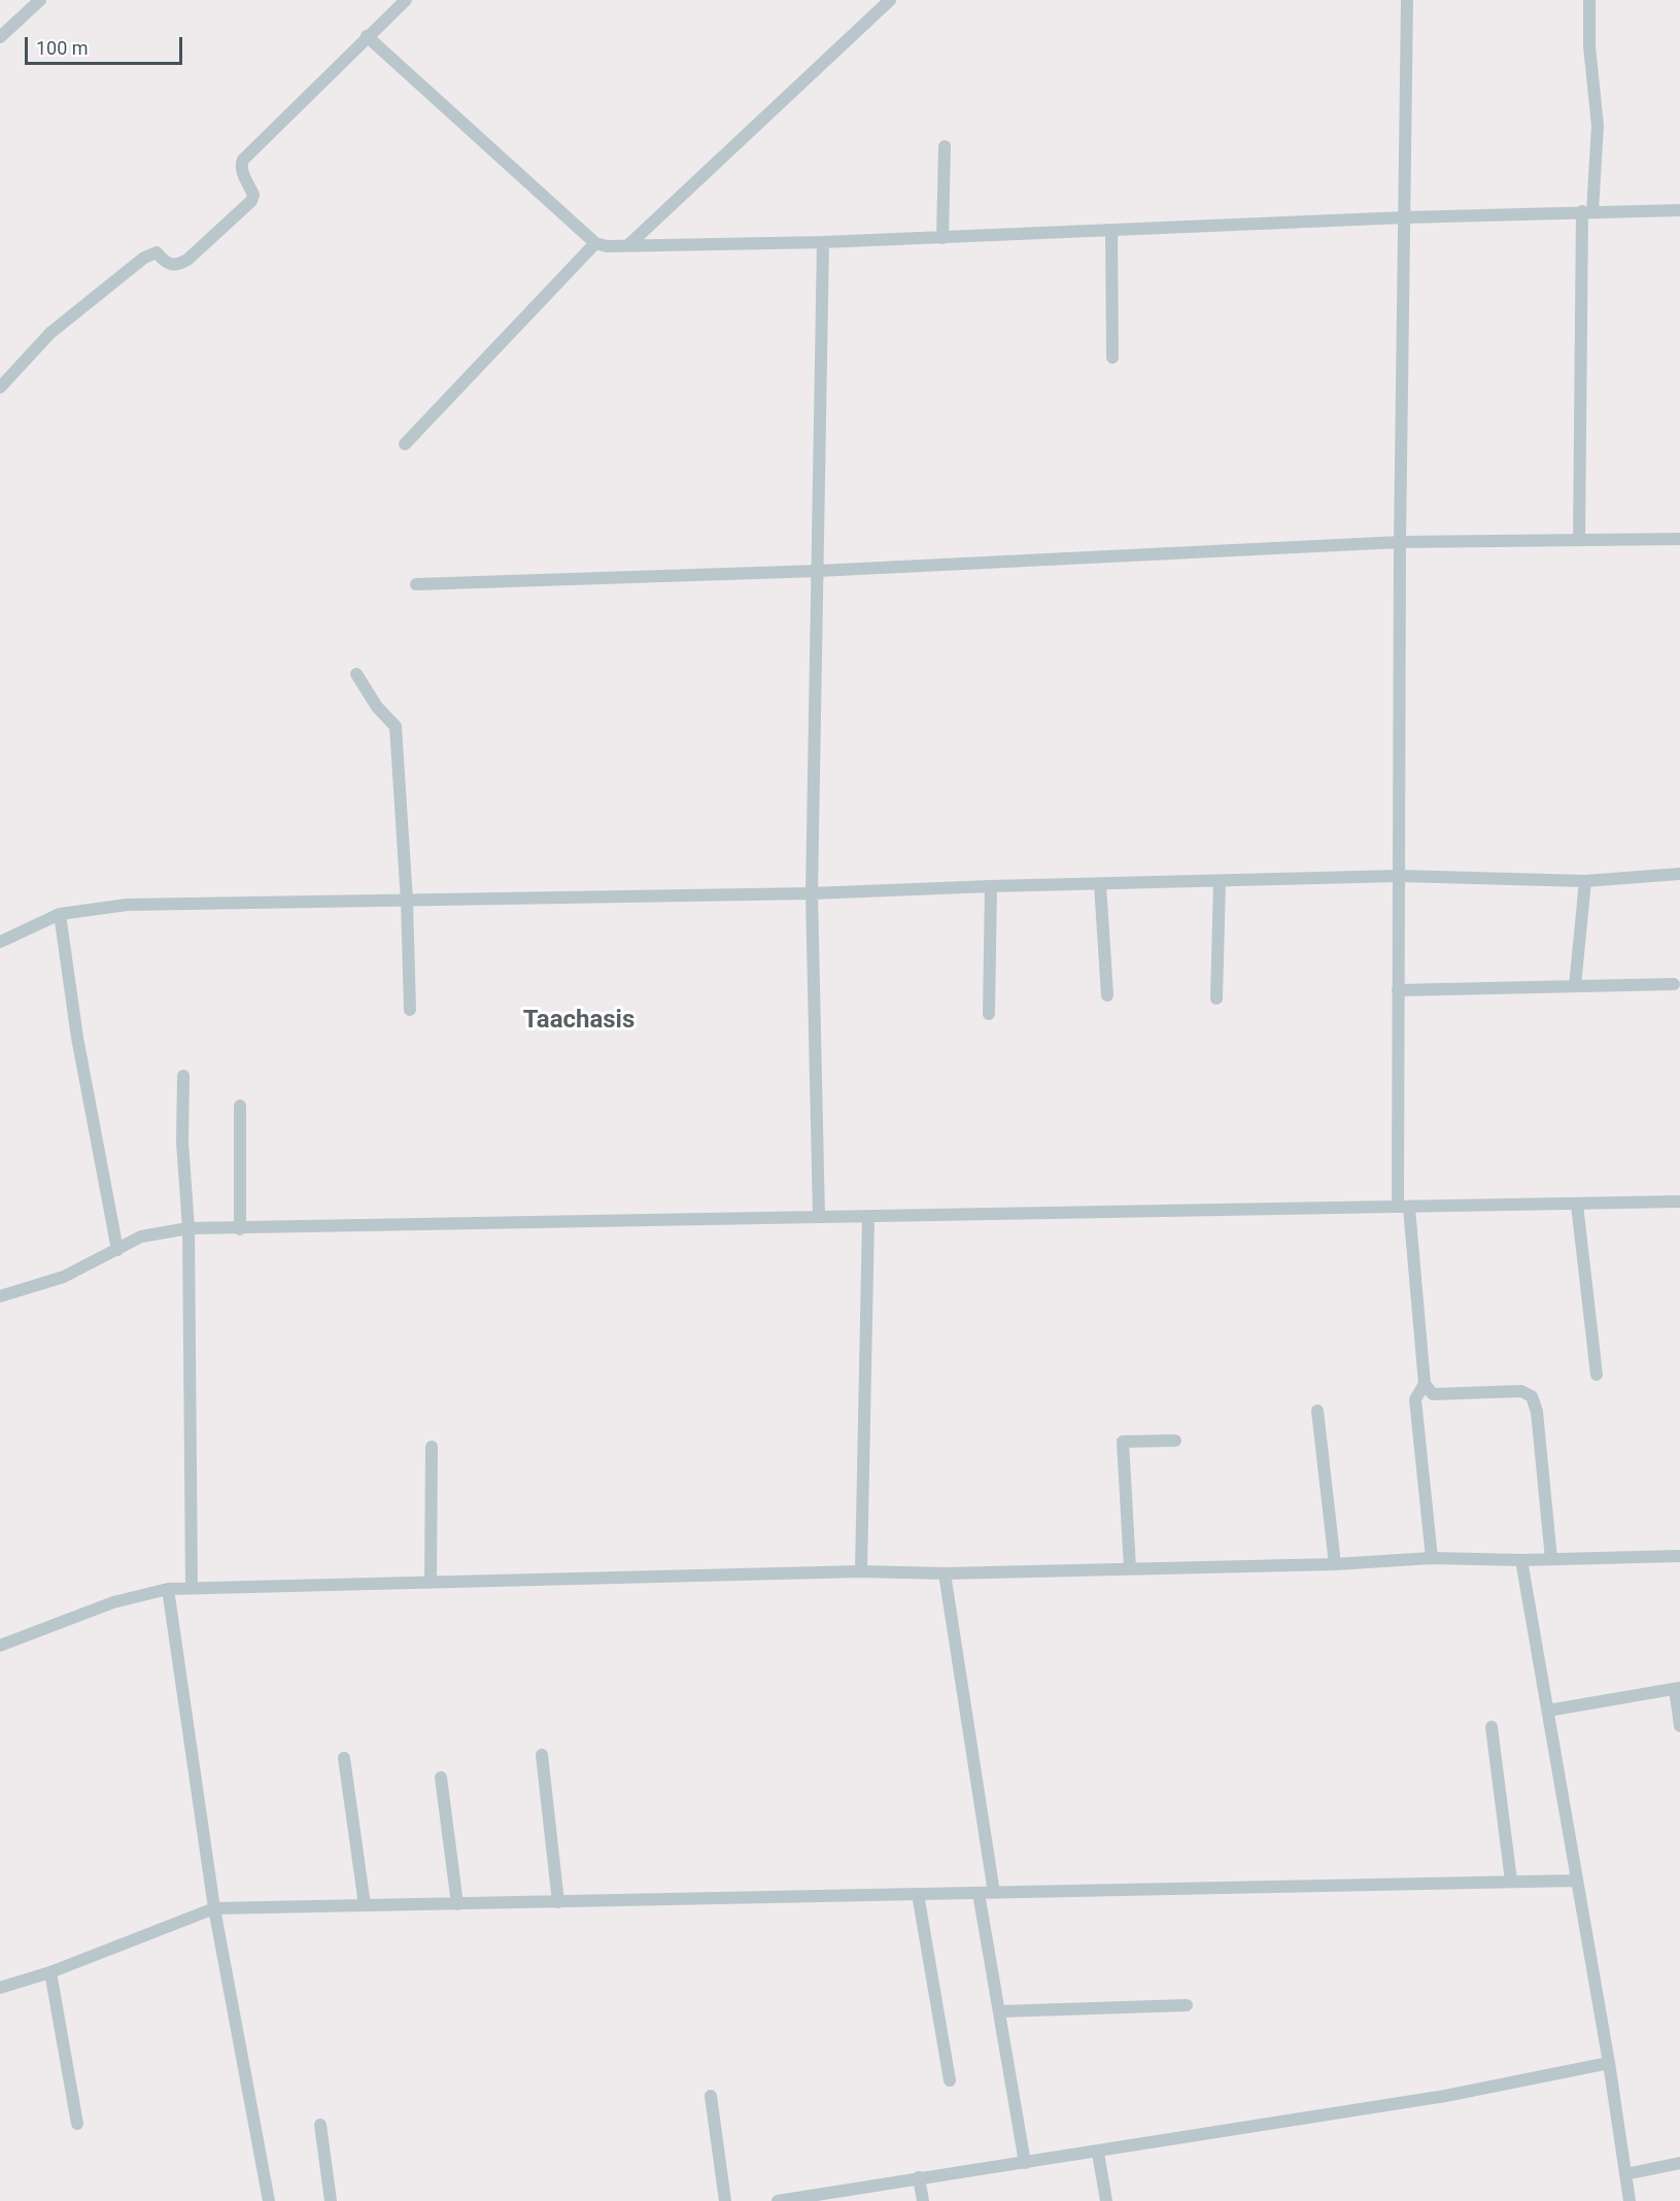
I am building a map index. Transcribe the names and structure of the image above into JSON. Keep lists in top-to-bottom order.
{
  "districts": ["Taachasis"],
  "scale_bar": "100 m"
}
